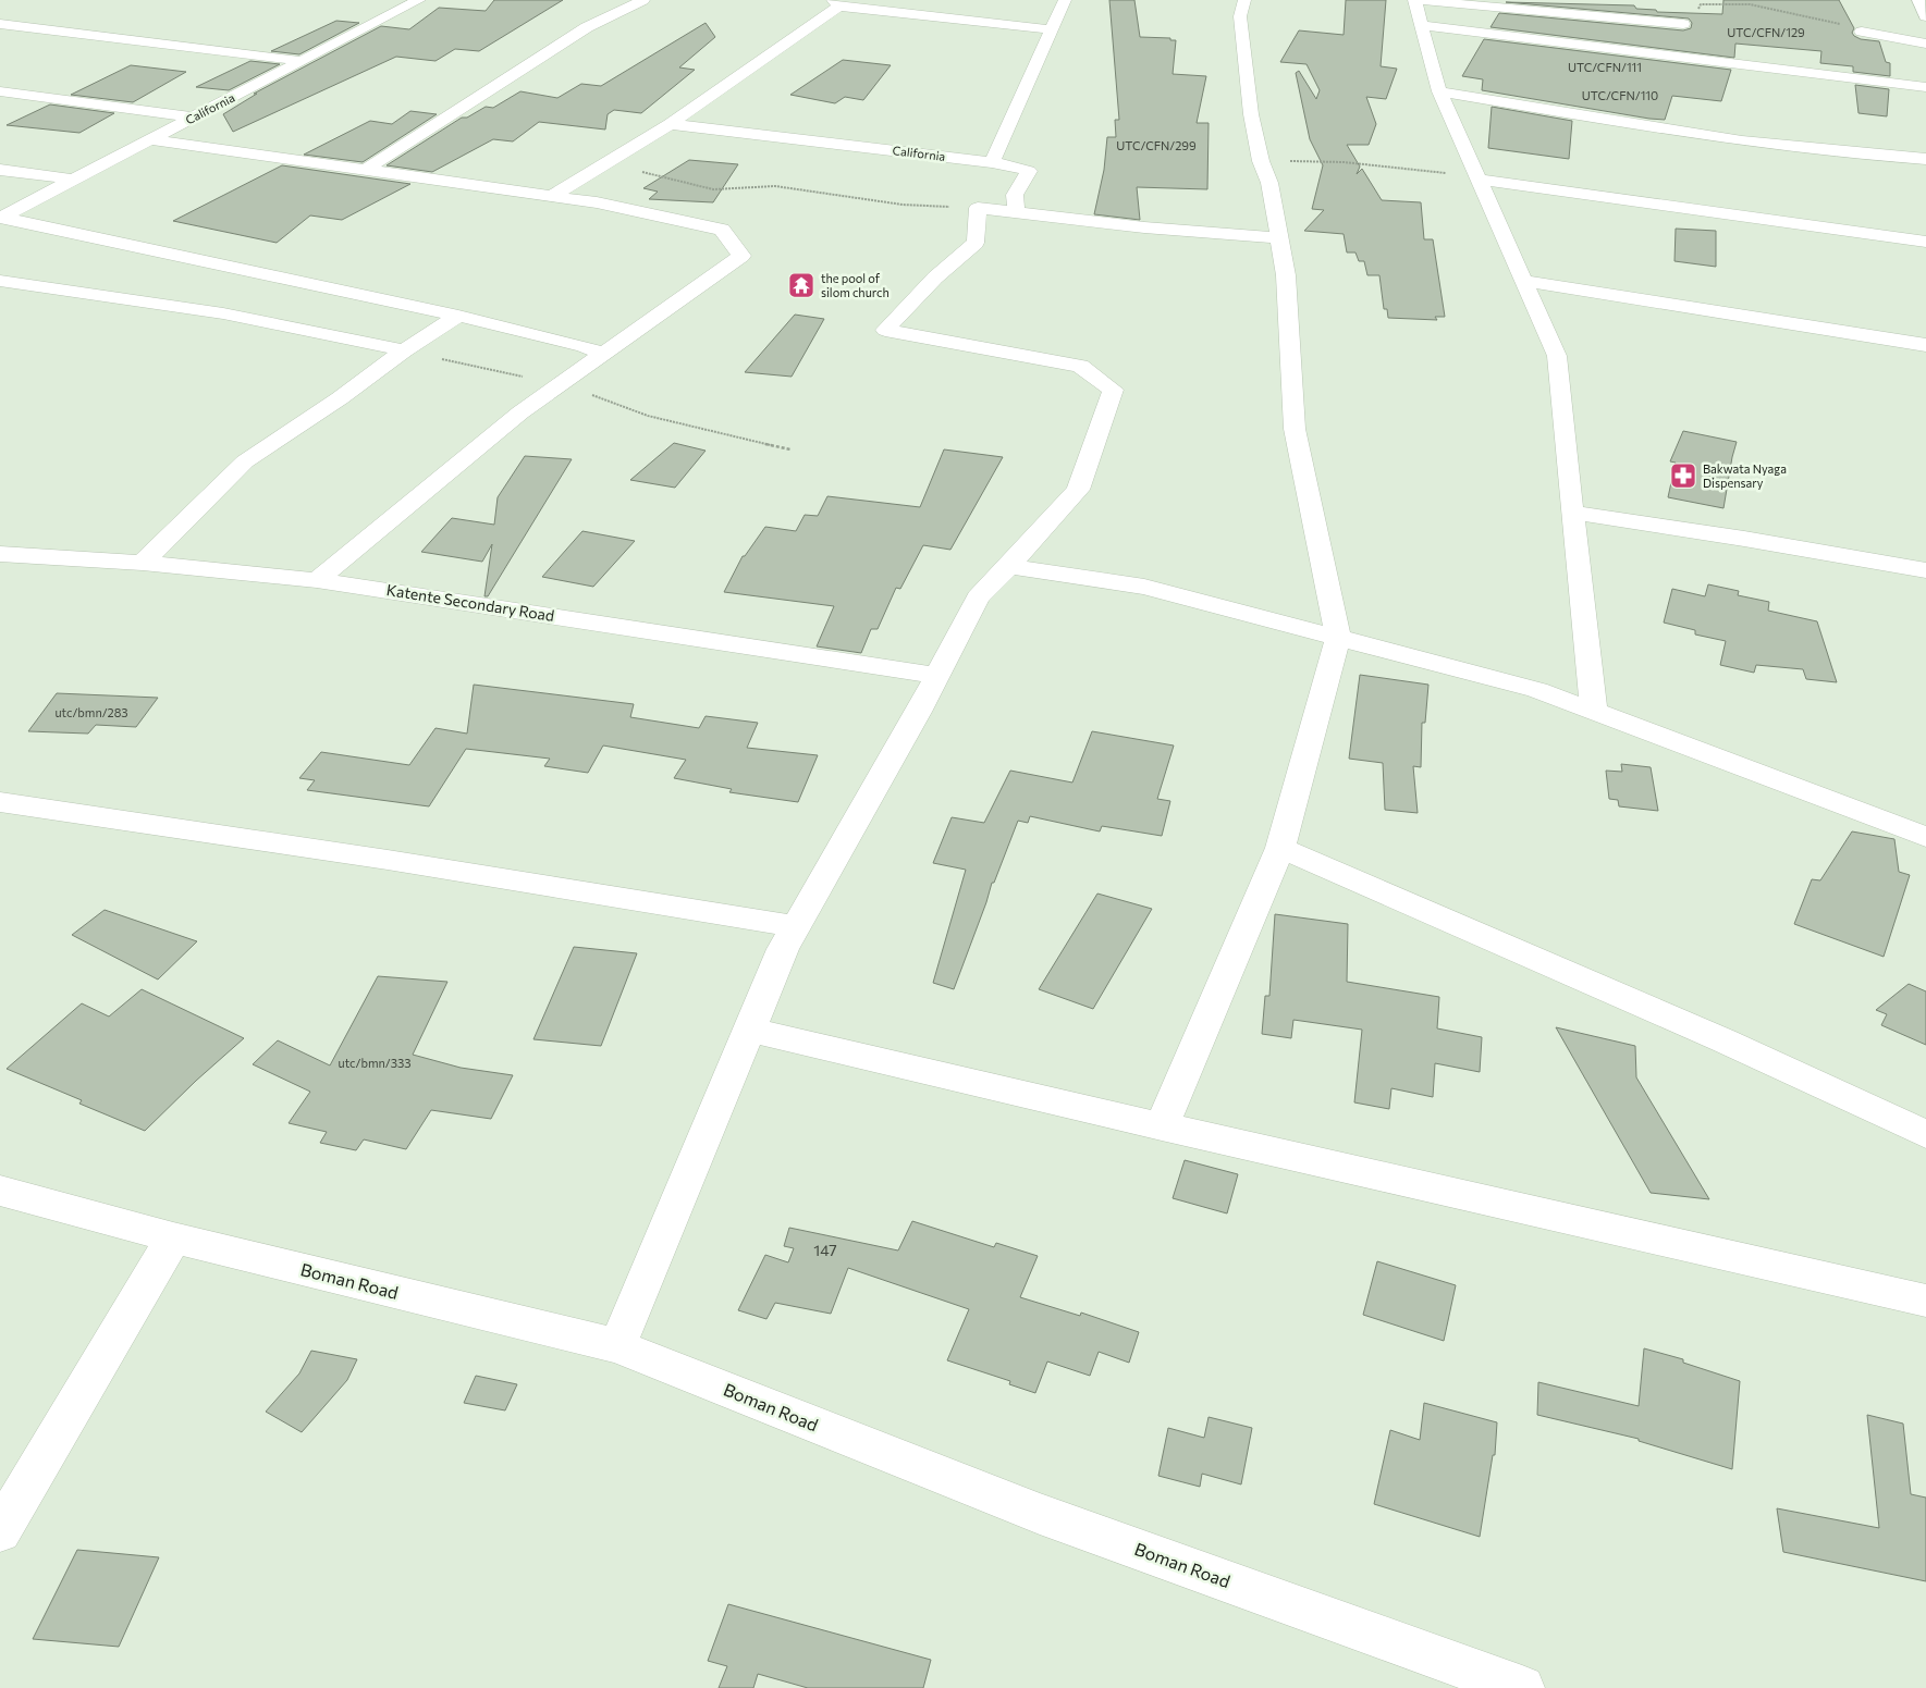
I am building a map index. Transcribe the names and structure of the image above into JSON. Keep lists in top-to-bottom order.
{
  "streets": {
    "street": ["California", "Katente Secondary Road", "Boman Road"]
  },
  "places": {
    "temple": ["the pool of silom church"],
    "pharmacy": ["Bakwata Nyaga Dispensary"]
  },
  "house_numbers": [
    "UTC/CFN/129",
    "UTC/CFN/111",
    "UTC/CFN/110",
    "UTC/CFN/299",
    "utc/bmn/283",
    "utc/bmn/333",
    "147"
  ]
}
